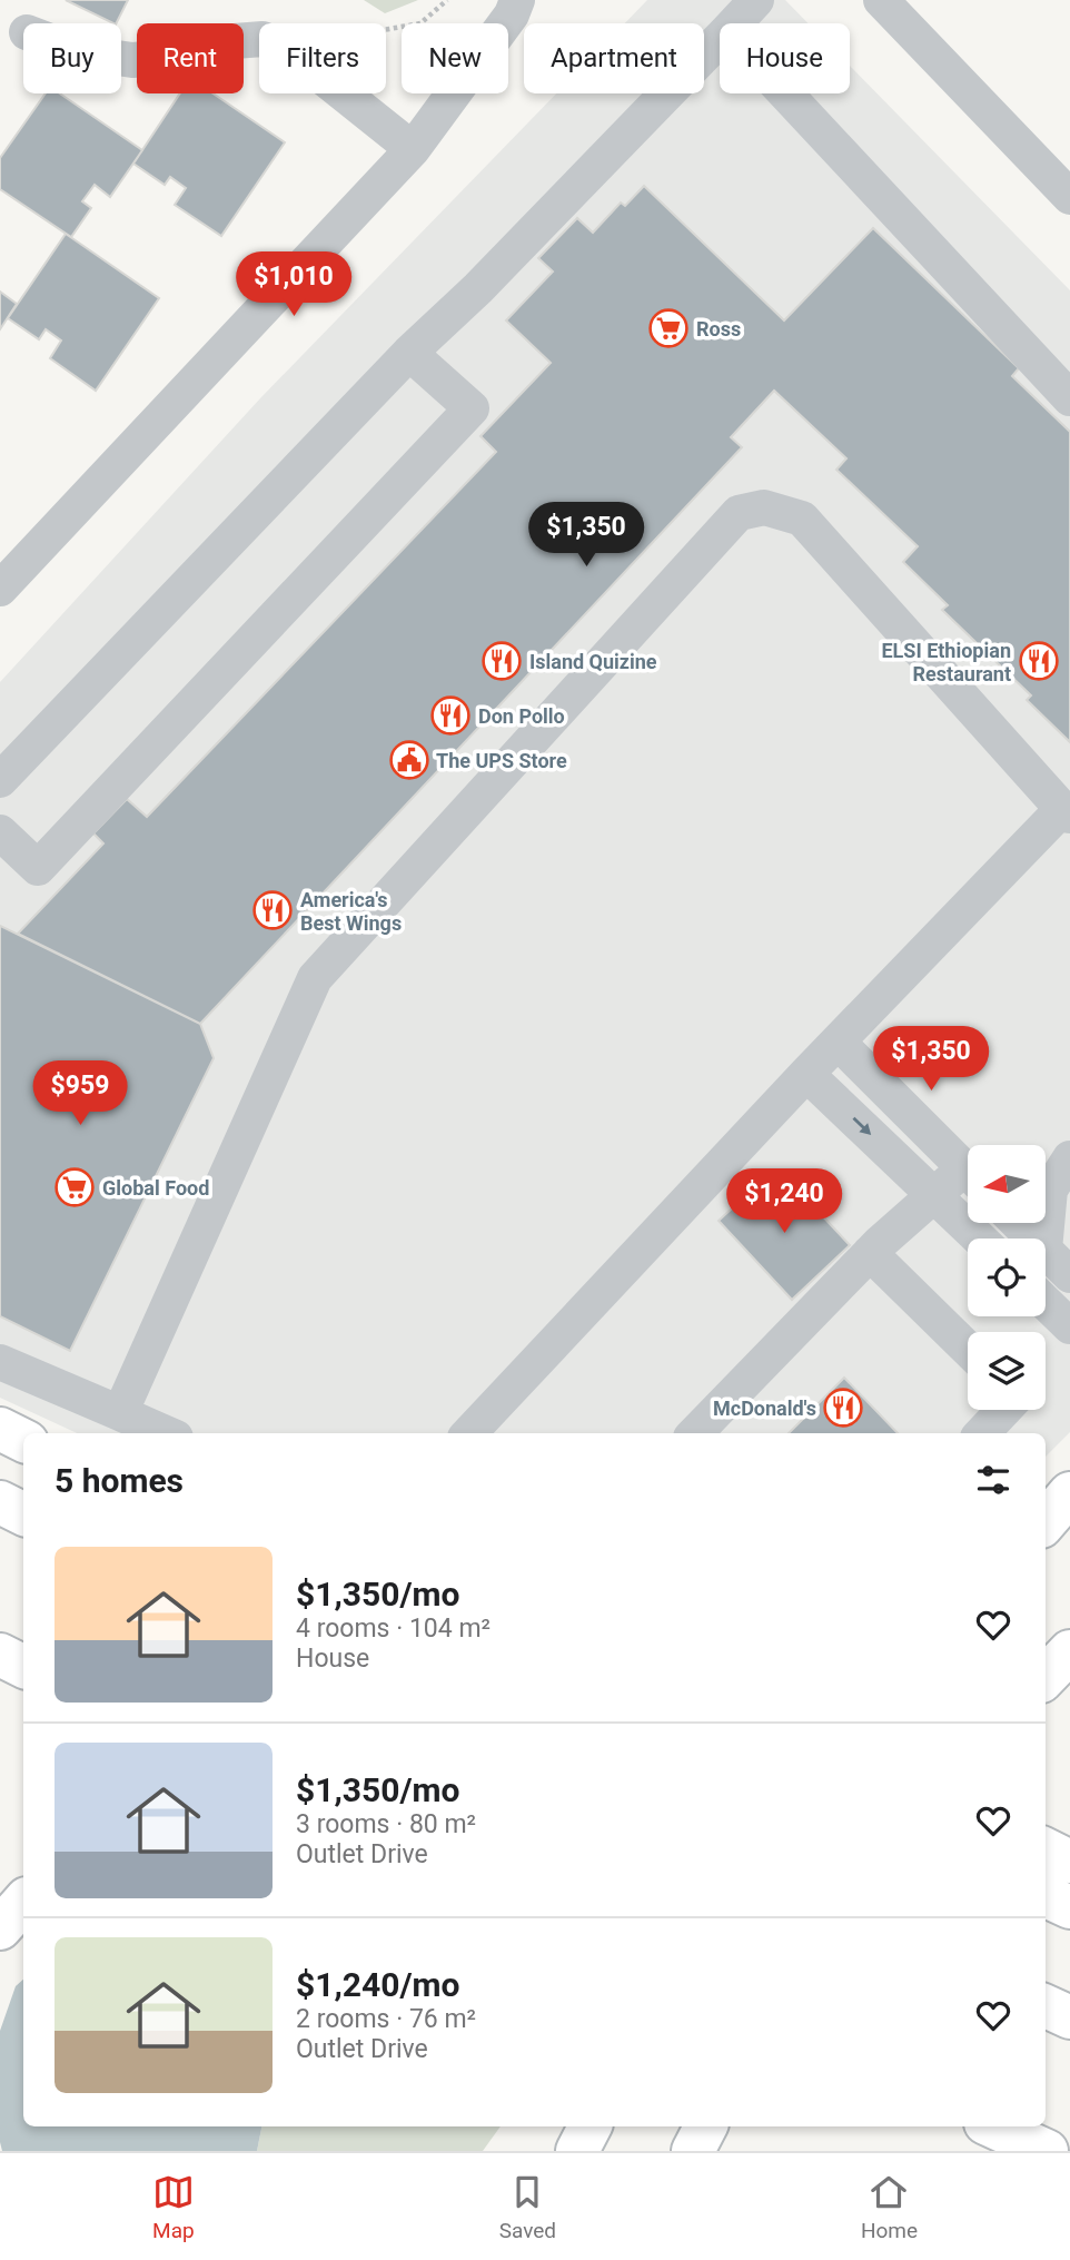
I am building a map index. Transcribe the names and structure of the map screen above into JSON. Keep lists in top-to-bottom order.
{
  "places": {
    "supermarket": ["Ross", "Global Food"],
    "restaurant": [
      "Island Quizine",
      "ELSI Ethiopian Restaurant",
      "Don Pollo",
      "America's Best Wings",
      "McDonald's"
    ],
    "public building": ["The UPS Store"]
  },
  "north": "left",
  "page": {
    "chip": [
      "Buy",
      "Rent",
      "Filters",
      "New",
      "Apartment",
      "House"
    ],
    "price": [
      "$1,010",
      "$1,350",
      "$1,350",
      "$959",
      "$1,240"
    ],
    "heading": "5 homes",
    "list": [
      {
        "name": "$1,350/mo",
        "note": "4 rooms · 104 m² · House"
      },
      {
        "name": "$1,350/mo",
        "note": "3 rooms · 80 m² · Outlet Drive"
      },
      {
        "name": "$1,240/mo",
        "note": "2 rooms · 76 m² · Outlet Drive"
      }
    ],
    "tabs": ["Map", "Saved", "Home"]
  }
}
